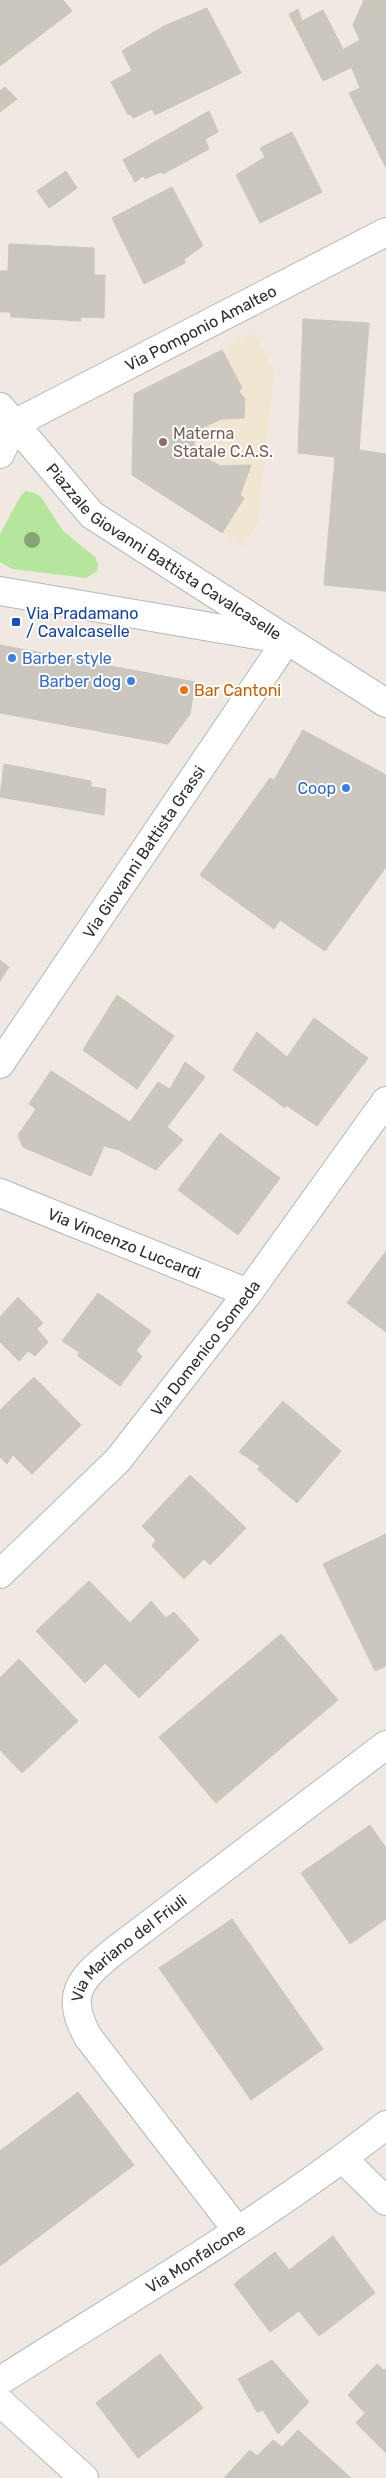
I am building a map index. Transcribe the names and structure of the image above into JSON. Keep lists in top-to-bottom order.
{
  "streets": {
    "street": [
      "Via Pomponio Amalteo",
      "Piazzale Giovanni Battista Cavalcaselle",
      "Via Giovanni Battista Grassi",
      "Via Vincenzo Luccardi",
      "Via Domenico Someda",
      "Via Mariano del Friuli",
      "Via Monfalcone"
    ]
  },
  "crossings": [
    ["Via Pomponio Amalteo", "Piazzale Giovanni Battista Cavalcaselle"],
    ["Piazzale Giovanni Battista Cavalcaselle", "Via Giovanni Battista Grassi"],
    ["Via Vincenzo Luccardi", "Via Domenico Someda"],
    ["Via Mariano del Friuli", "Via Monfalcone"]
  ],
  "places": {
    "other": [
      "Materna Statale C.A.S.",
      "Barber style",
      "Barber dog",
      "Bar Cantoni",
      "Coop"
    ],
    "transit": ["Via Pradamano / Cavalcaselle"]
  }
}
